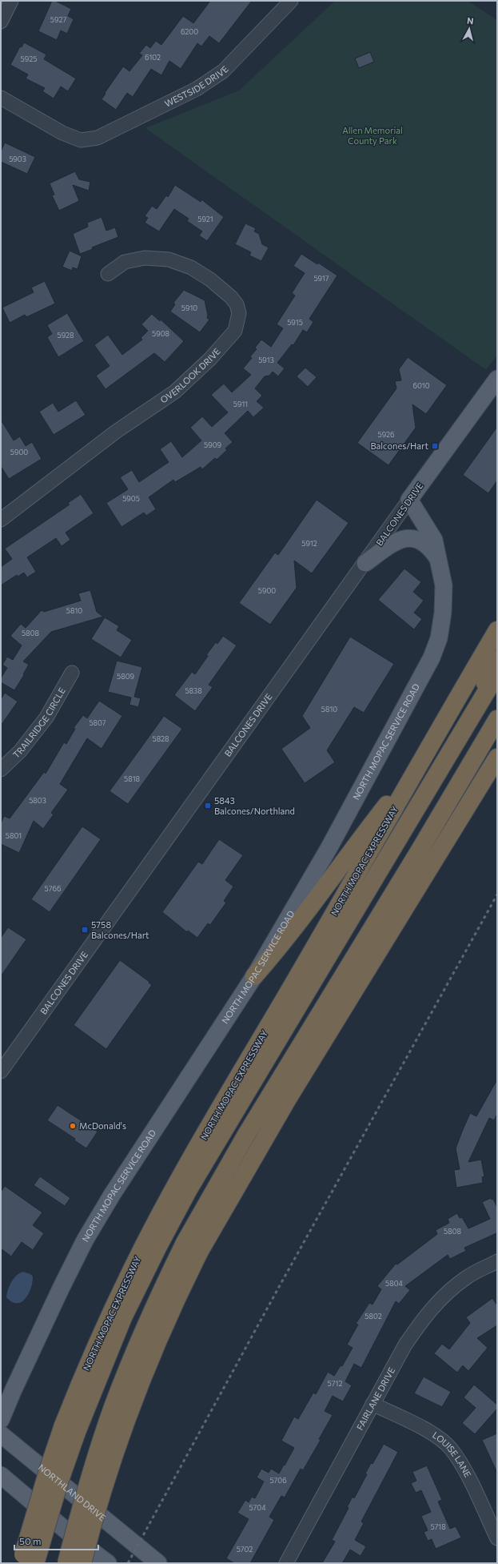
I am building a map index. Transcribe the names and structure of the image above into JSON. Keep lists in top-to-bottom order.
{
  "streets": {
    "highway": ["NORTH MOPAC EXPRESSWAY"],
    "main road": ["BALCONES DRIVE", "NORTH MOPAC SERVICE ROAD", "NORTHLAND DRIVE"],
    "street": [
      "WESTSIDE DRIVE",
      "OVERLOOK DRIVE",
      "TRAILRIDGE CIRCLE",
      "FAIRLANE DRIVE",
      "LOUISE LANE"
    ]
  },
  "crossings": [
    ["BALCONES DRIVE", "NORTH MOPAC SERVICE ROAD"],
    ["FAIRLANE DRIVE", "LOUISE LANE"]
  ],
  "parks": ["Allen Memorial County Park"],
  "places": {
    "transit": ["Balcones/Hart", "5843 Balcones/Northland", "5758 Balcones/Hart"],
    "other": ["McDonald's"]
  },
  "house_numbers": [
    "5927",
    "6200",
    "6102",
    "5925",
    "5903",
    "5921",
    "5917",
    "5910",
    "5915",
    "5908",
    "5928",
    "5913",
    "6010",
    "5911",
    "5926",
    "5909",
    "5900",
    "5905",
    "5912",
    "5900",
    "5810",
    "5808",
    "5809",
    "5838",
    "5810",
    "5807",
    "5828",
    "5818",
    "5803",
    "5801",
    "5766",
    "5808",
    "5804",
    "5802",
    "5712",
    "5706",
    "5704",
    "5718",
    "5702"
  ],
  "scale_bar": "50 m",
  "north": "top"
}
